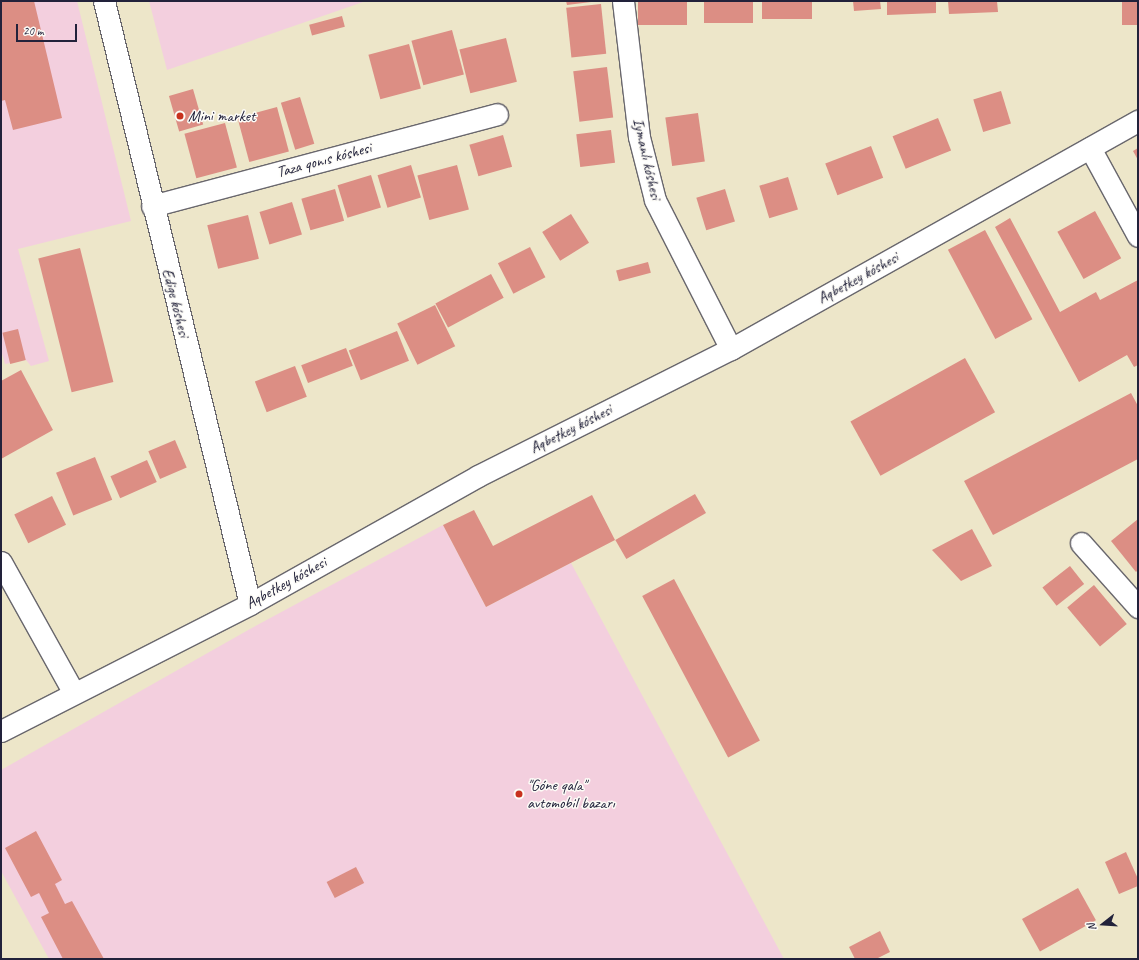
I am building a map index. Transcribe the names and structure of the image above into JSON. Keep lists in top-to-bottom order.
{
  "streets": {
    "street": [
      "Iymanlı kóshesi",
      "Taza qonıs kóshesi",
      "Aqbetkey kóshesi",
      "Edige kóshesi"
    ]
  },
  "crossings": [
    ["Iymanlı kóshesi", "Aqbetkey kóshesi"],
    ["Taza qonıs kóshesi", "Edige kóshesi"],
    ["Aqbetkey kóshesi", "Edige kóshesi"]
  ],
  "places": ["Mini market", "\"Góne qala\" avtomobil bazarı"],
  "scale_bar": "20 m",
  "north": "left"
}
